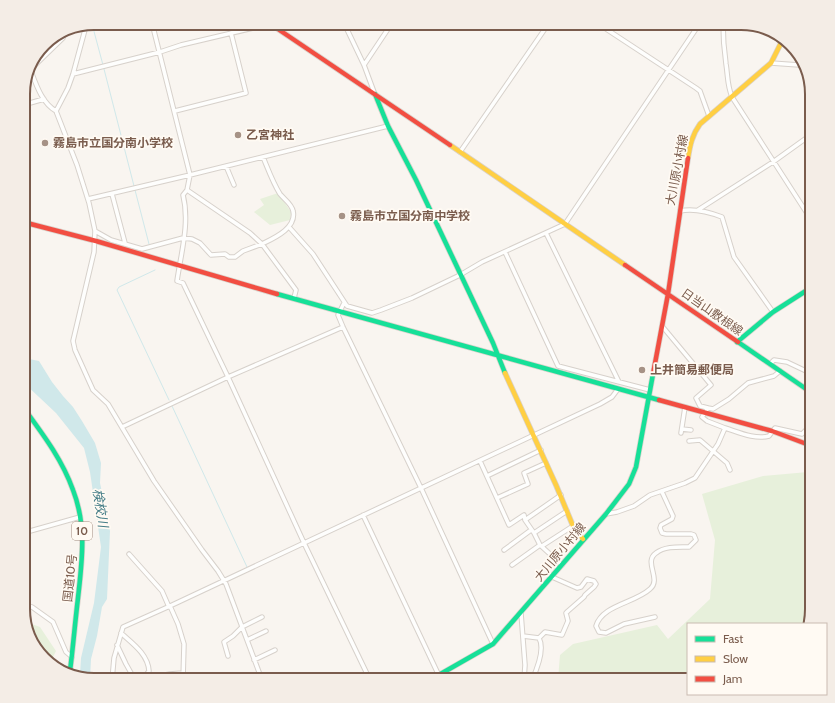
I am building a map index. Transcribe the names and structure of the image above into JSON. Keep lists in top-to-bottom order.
{
  "streets": {
    "main road": [
      "大川原小村線",
      "日当山敷根線",
      "10",
      "国道10号"
    ]
  },
  "crossings": [
    ["大川原小村線", "日当山敷根線"]
  ],
  "water": ["検校川"],
  "places": [
    "乙宮神社",
    "霧島市立国分南小学校",
    "霧島市立国分南中学校",
    "上井簡易郵便局"
  ],
  "legend": ["Fast", "Slow", "Jam"]
}
